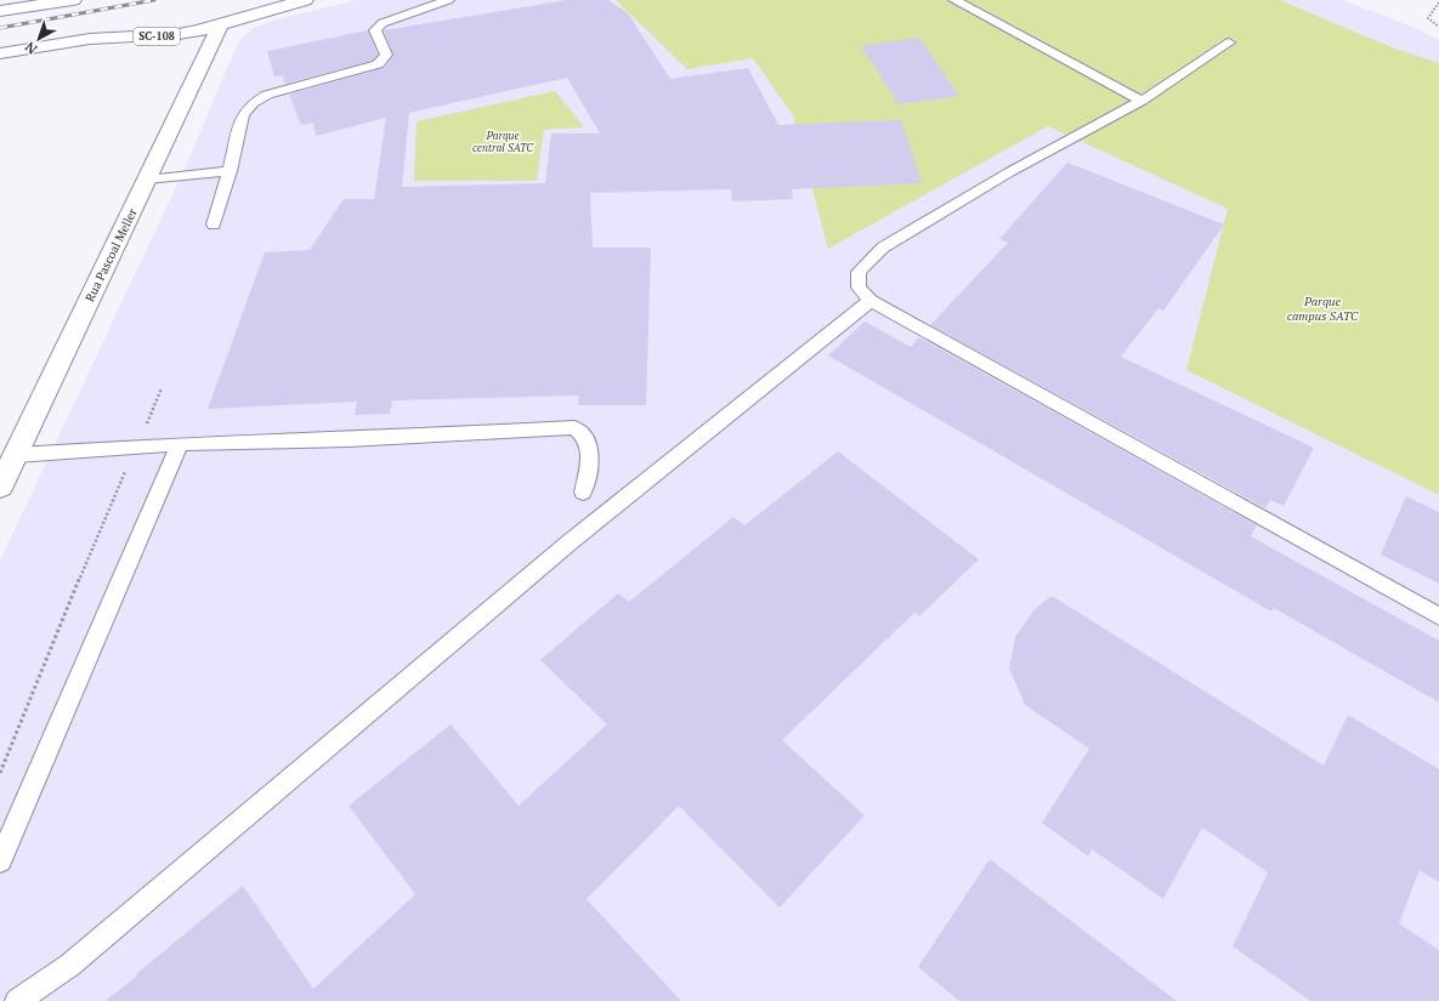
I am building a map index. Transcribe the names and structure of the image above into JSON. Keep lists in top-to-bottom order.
{
  "streets": {
    "main road": ["SC-108", "Rua Pascoal Meller"]
  },
  "crossings": [
    ["SC-108", "Rua Pascoal Meller"]
  ],
  "parks": ["Parque central SATC", "Parque campus SATC"],
  "north": "bottom left"
}
